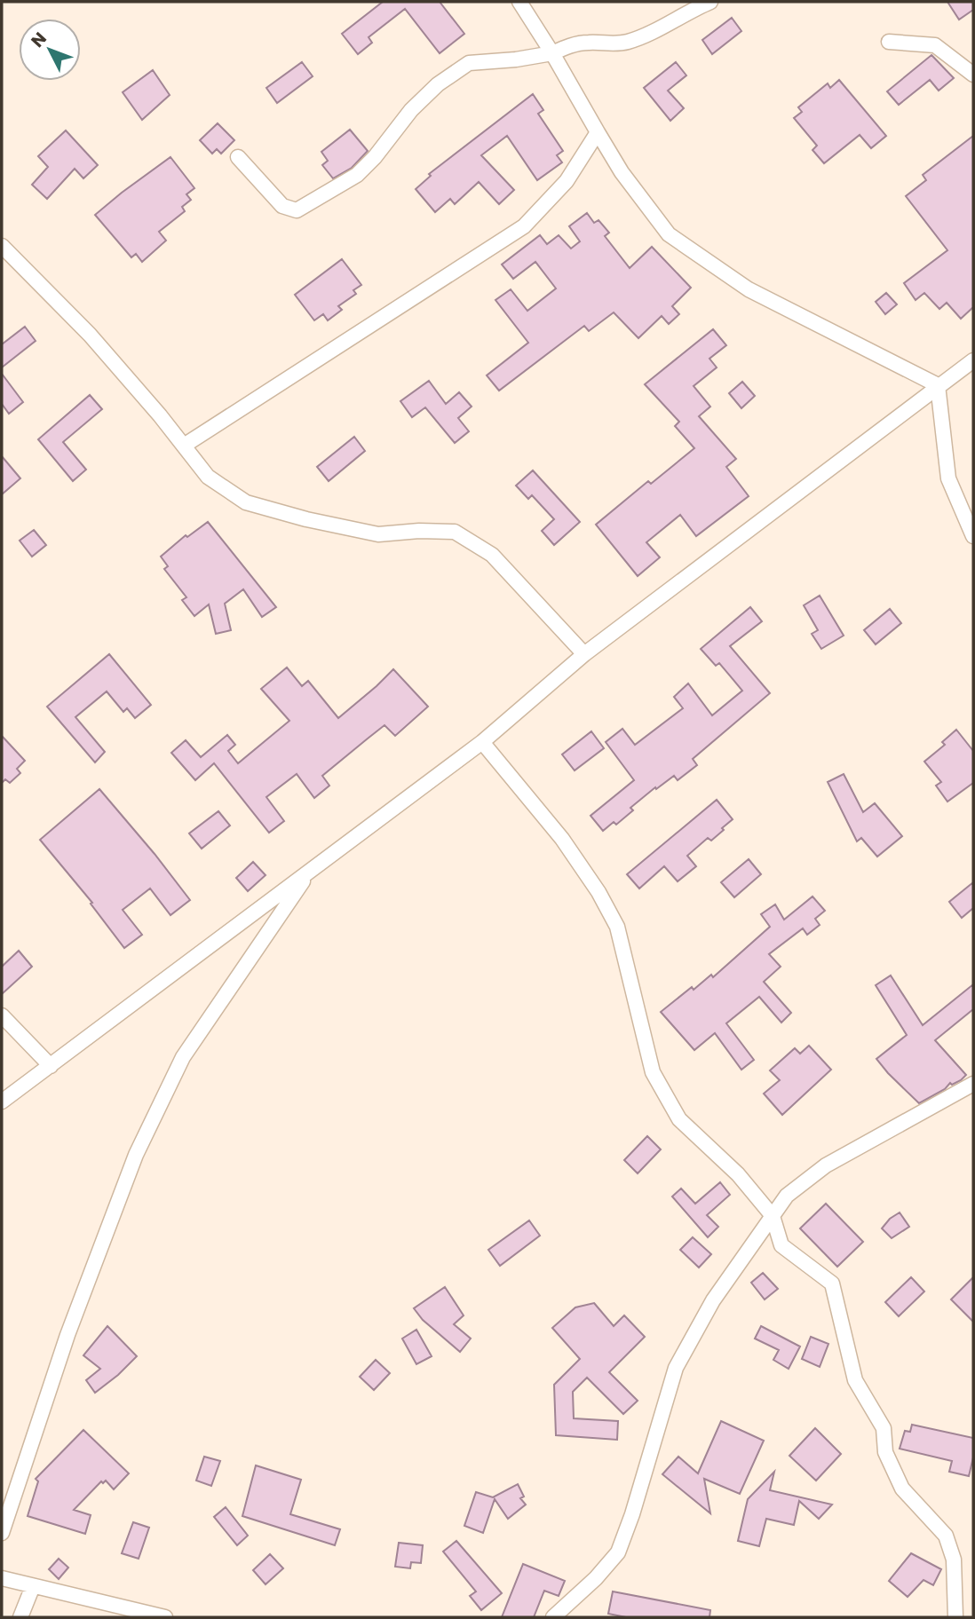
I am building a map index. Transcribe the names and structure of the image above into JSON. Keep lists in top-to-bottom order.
{
  "north": "top left"
}
